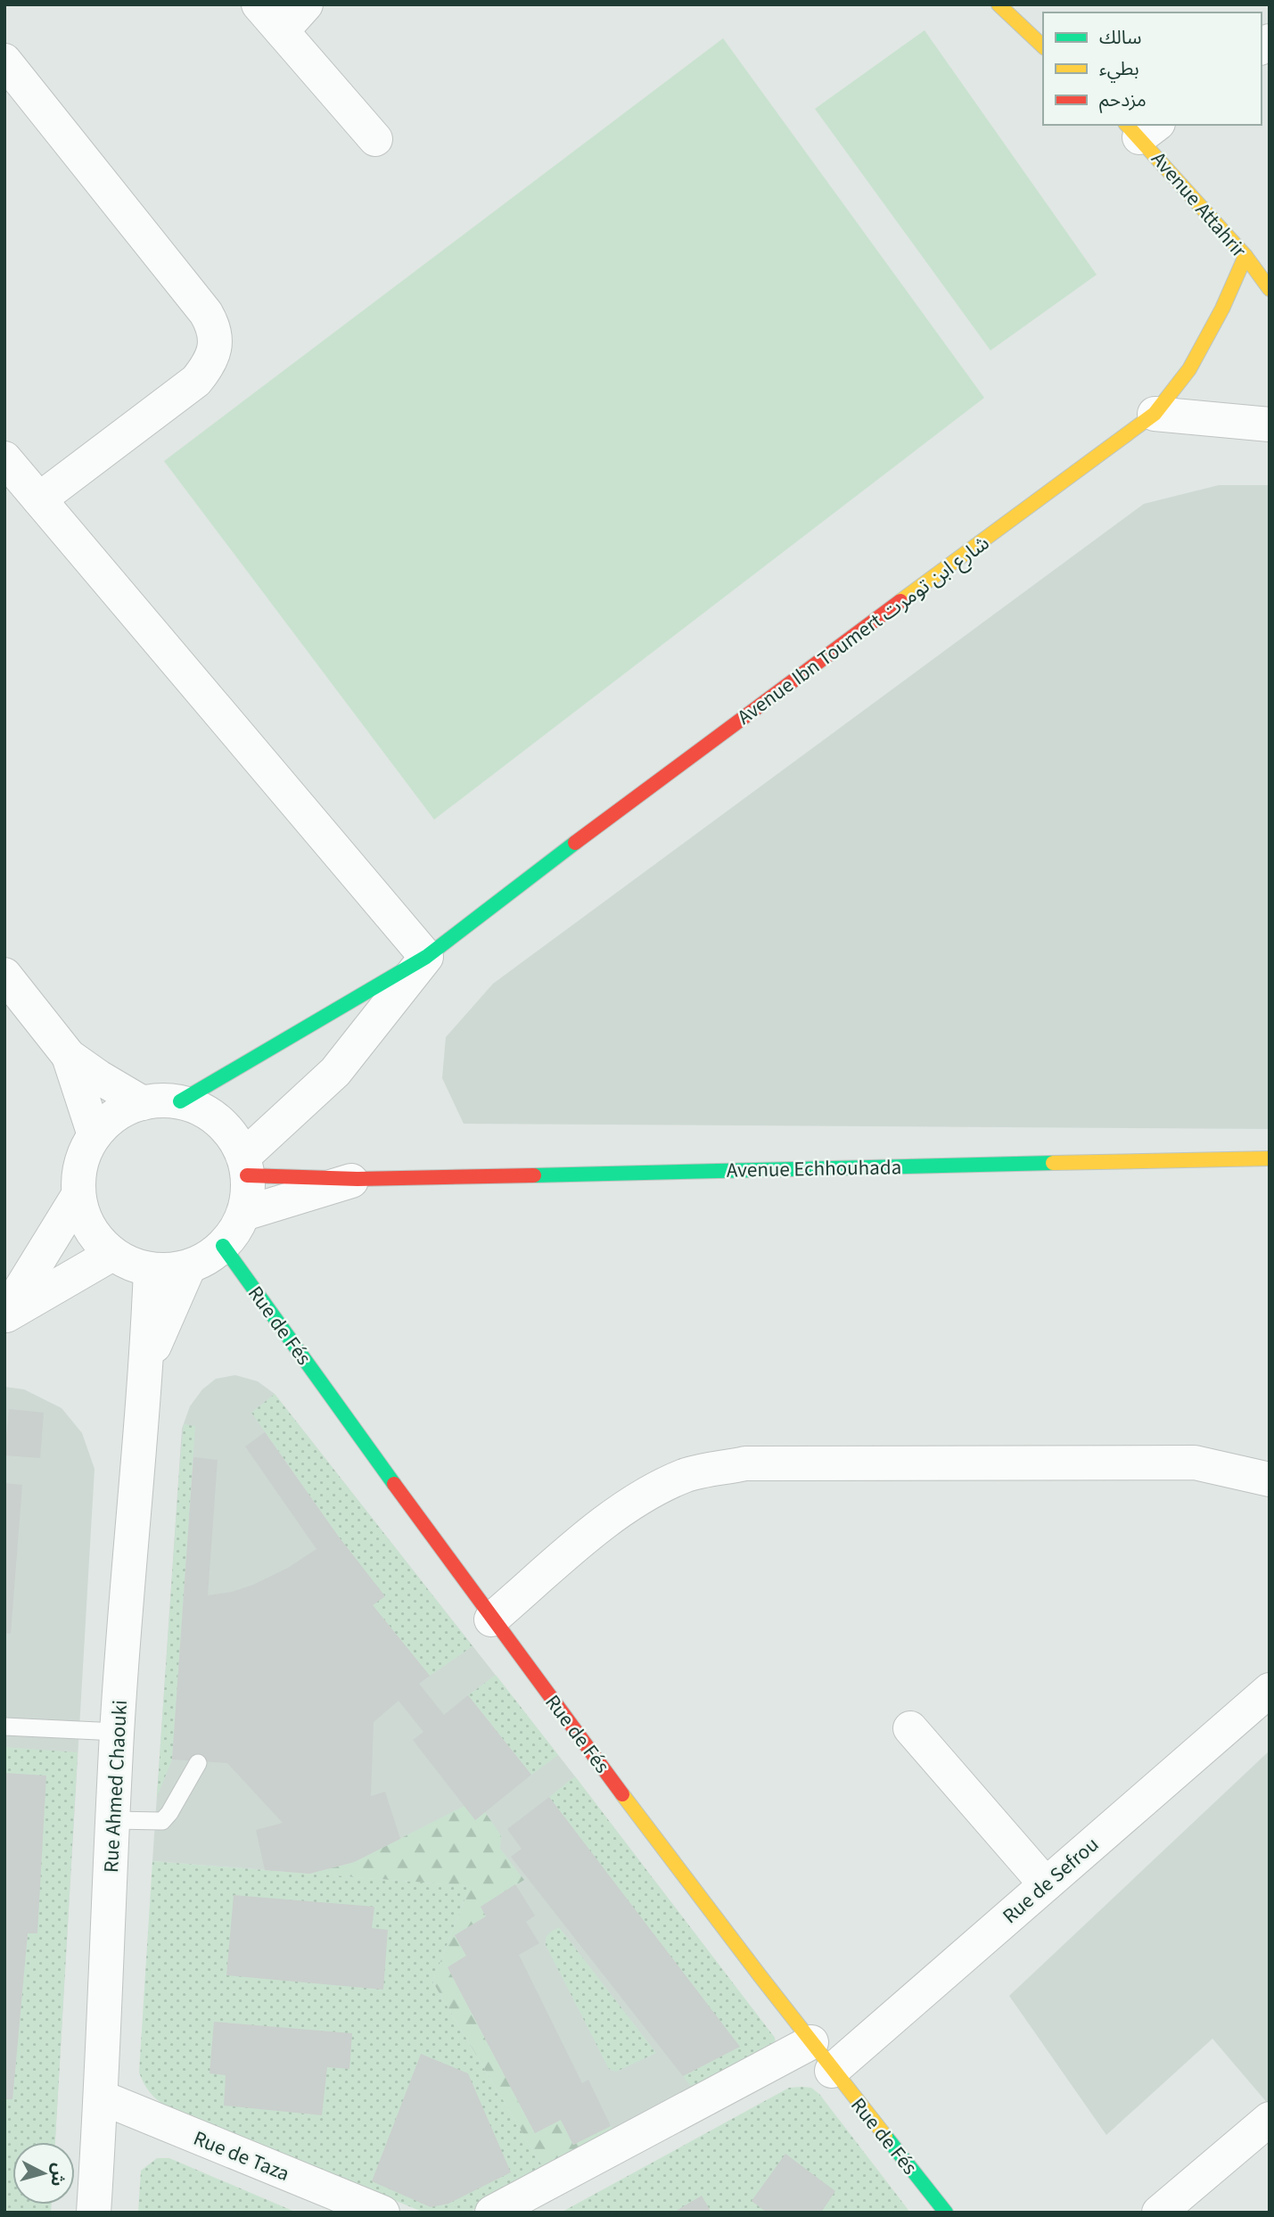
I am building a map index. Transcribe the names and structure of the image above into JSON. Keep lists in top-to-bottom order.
{
  "streets": {
    "street": [
      "Avenue Attahrir",
      "Avenue Ibn Toumert شارع ابن تومرت",
      "Avenue Echhouhada",
      "Rue de Fés",
      "Rue Ahmed Chaouki",
      "Rue de Sefrou",
      "Rue de Taza"
    ]
  },
  "crossings": [
    ["Avenue Attahrir", "Avenue Ibn Toumert شارع ابن تومرت"],
    ["Avenue Ibn Toumert شارع ابن تومرت", "Avenue Echhouhada"],
    ["Avenue Ibn Toumert شارع ابن تومرت", "Rue de Fés"],
    ["Avenue Ibn Toumert شارع ابن تومرت", "Rue Ahmed Chaouki"],
    ["Avenue Echhouhada", "Rue de Fés"],
    ["Avenue Echhouhada", "Rue Ahmed Chaouki"],
    ["Rue de Fés", "Rue Ahmed Chaouki"],
    ["Rue de Fés", "Rue de Sefrou"],
    ["Rue Ahmed Chaouki", "Rue de Taza"]
  ],
  "legend": ["سالك", "بطيء", "مزدحم"],
  "north": "right"
}
